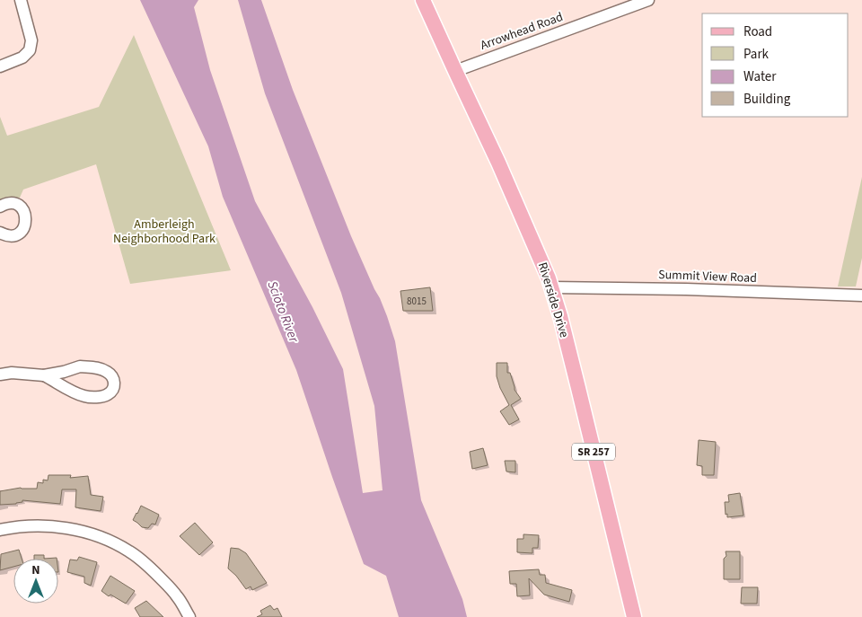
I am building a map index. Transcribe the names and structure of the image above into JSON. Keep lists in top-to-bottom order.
{
  "streets": {
    "main road": ["Riverside Drive", "SR 257"],
    "street": ["Arrowhead Road", "Summit View Road"]
  },
  "crossings": [
    ["Arrowhead Road", "Riverside Drive"],
    ["Summit View Road", "Riverside Drive"]
  ],
  "water": ["Scioto River"],
  "parks": ["Amberleigh Neighborhood Park"],
  "house_numbers": ["8015"],
  "legend": [
    "Road",
    "Park",
    "Water",
    "Building"
  ],
  "north": "top"
}
